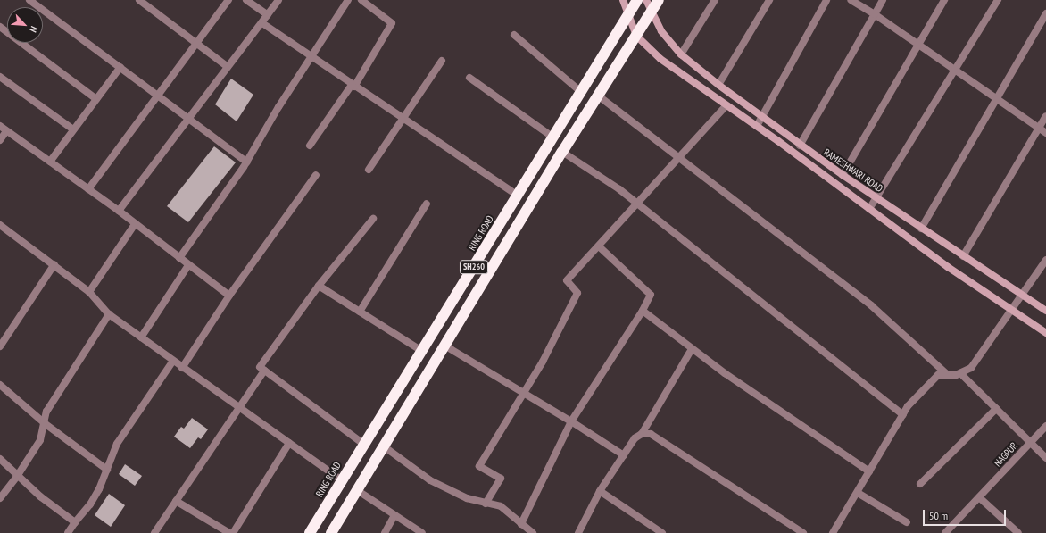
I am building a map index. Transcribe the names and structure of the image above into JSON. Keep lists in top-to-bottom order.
{
  "streets": {
    "highway": ["RING ROAD", "SH260"],
    "main road": ["RAMESHWARI ROAD"],
    "street": ["NAGPUR"]
  },
  "crossings": [
    ["RAMESHWARI ROAD", "SH260"]
  ],
  "scale_bar": "50 m",
  "north": "bottom right"
}
